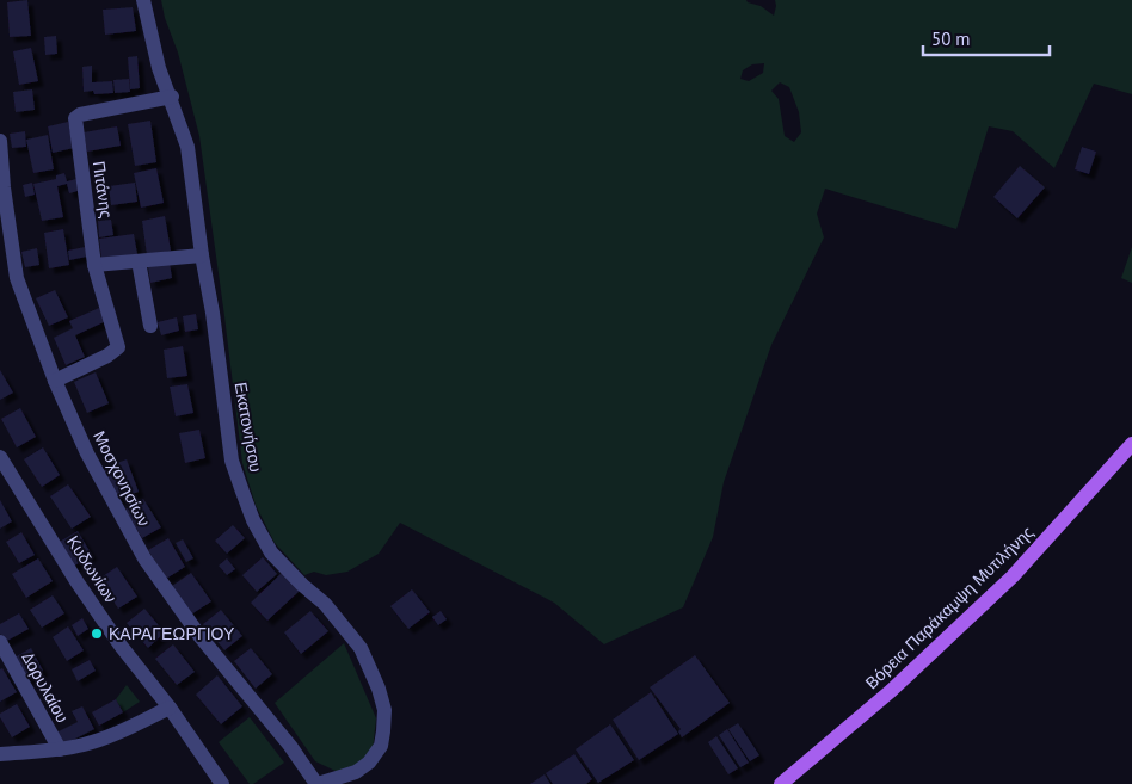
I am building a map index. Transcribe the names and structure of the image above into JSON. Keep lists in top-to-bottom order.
{
  "streets": {
    "main road": ["Βόρεια Παράκαμψη Μυτιλήνης"],
    "street": [
      "Πιτάνης",
      "Εκατονήσου",
      "Μοσχονησίων",
      "Κυδωνίων",
      "Δορυλαίου"
    ]
  },
  "crossings": [
    ["Πιτάνης", "Εκατονήσου"],
    ["Πιτάνης", "Μοσχονησίων"],
    ["Εκατονήσου", "Μοσχονησίων"]
  ],
  "places": ["ΚΑΡΑΓΕΩΡΓΙΟΥ"],
  "scale_bar": "50 m"
}
